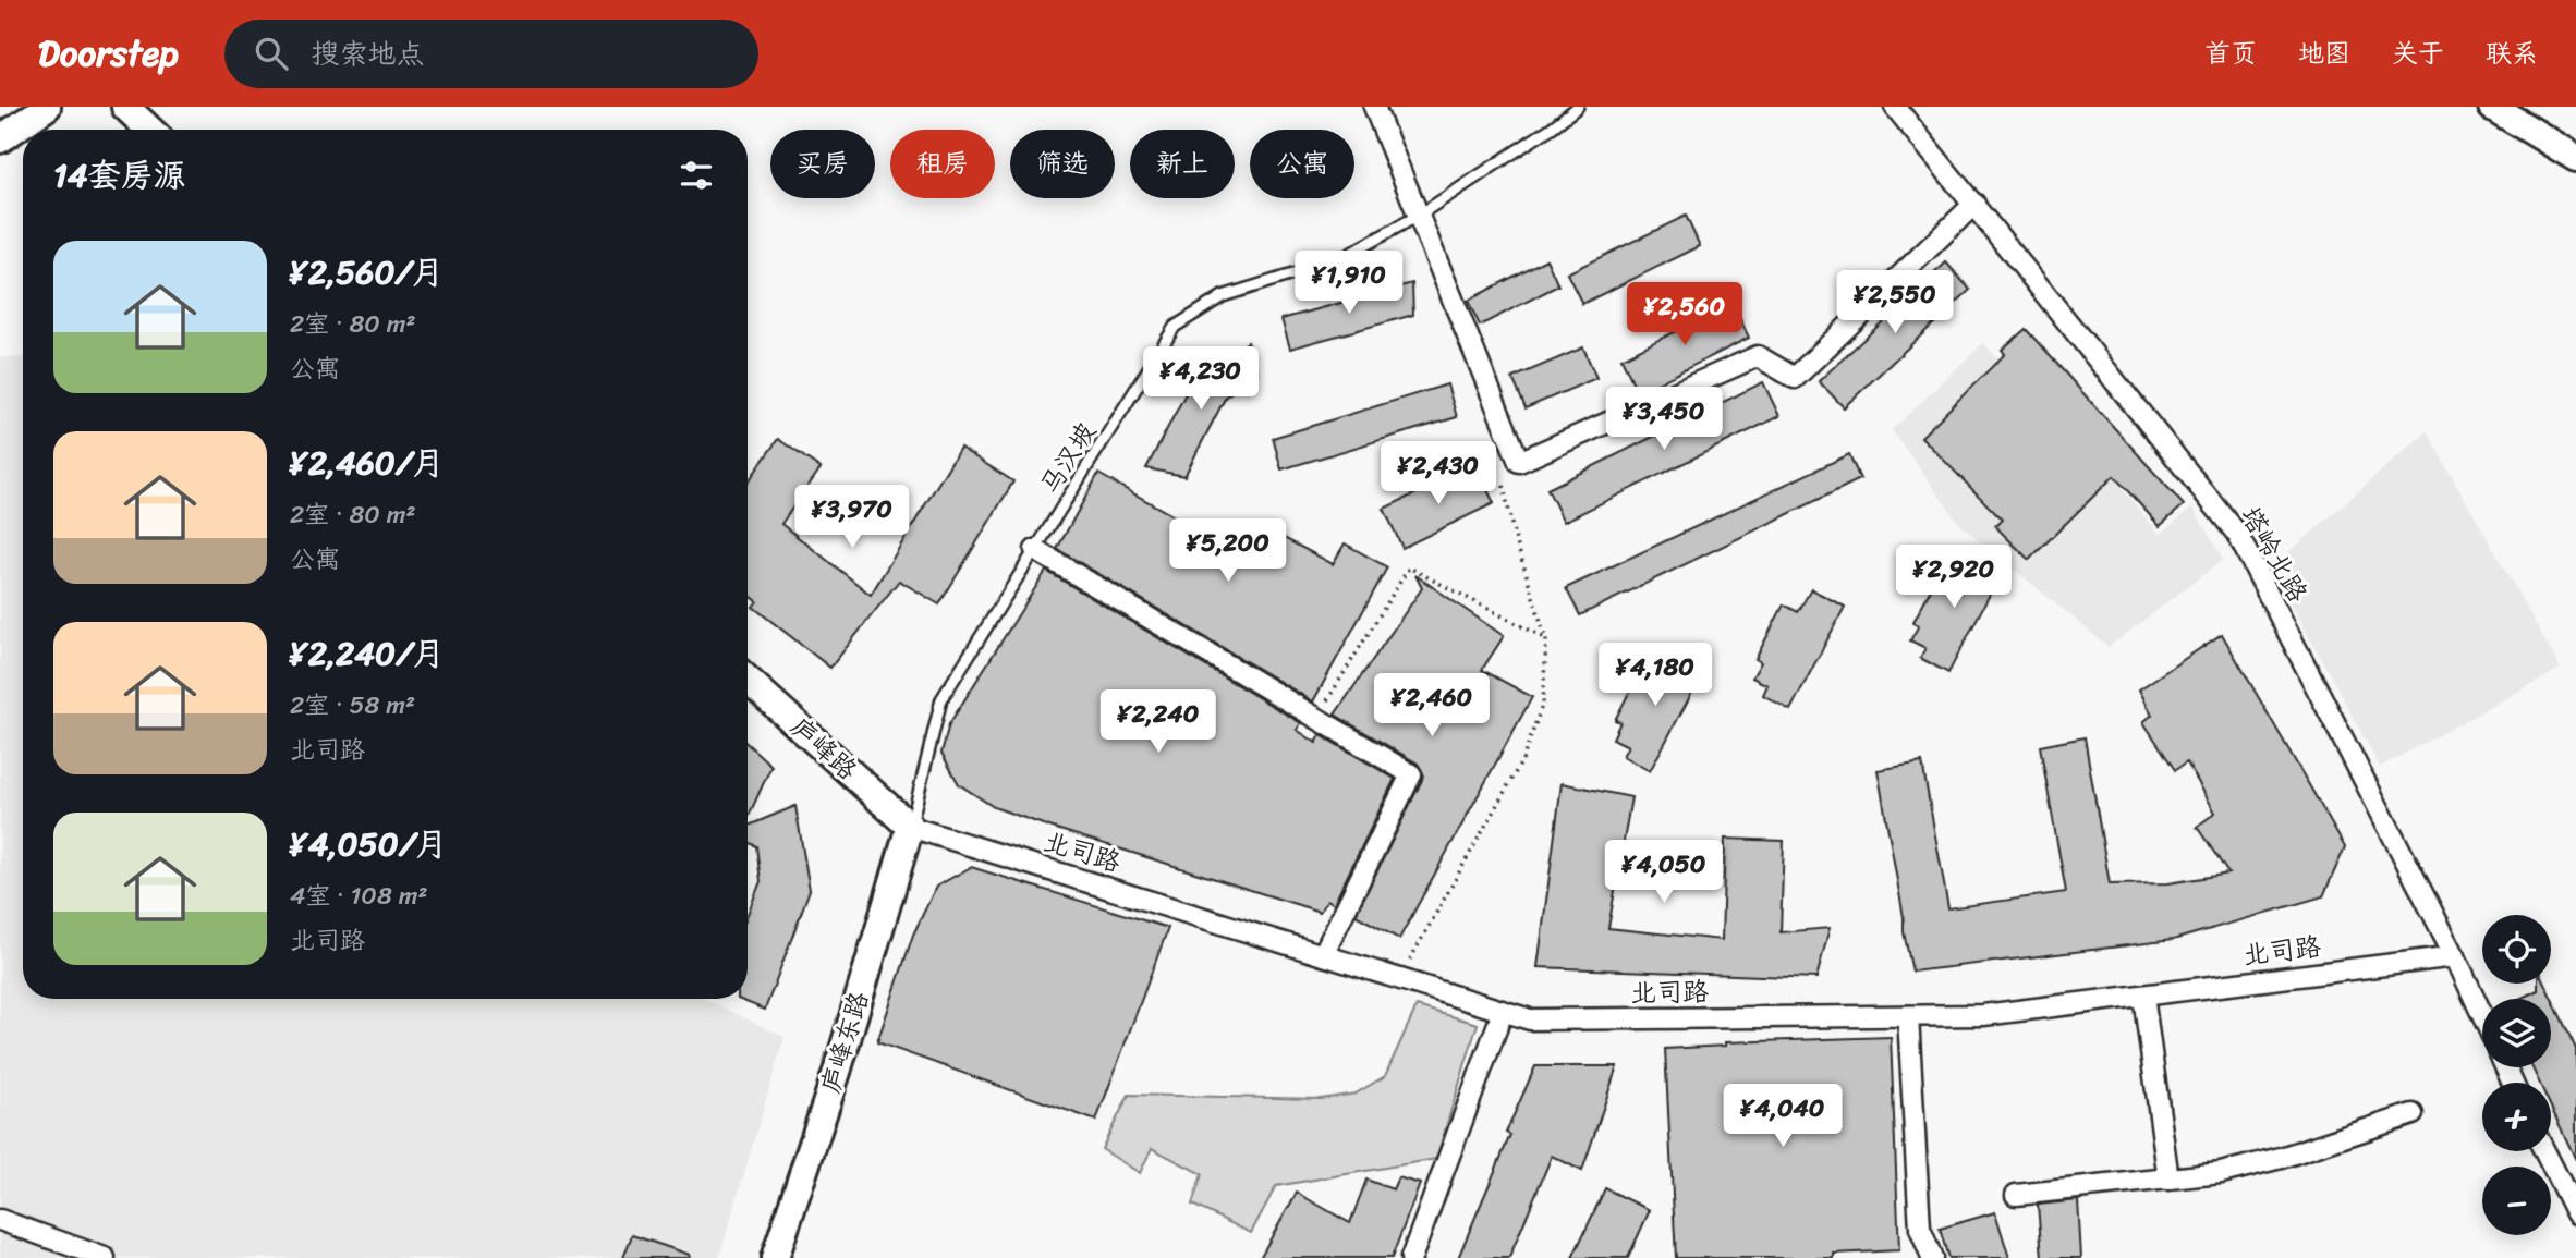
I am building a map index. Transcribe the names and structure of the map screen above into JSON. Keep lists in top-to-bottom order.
{
  "streets": {
    "main road": ["庐峰路", "庐峰东路"],
    "street": ["塔岭北路", "北司路"],
    "lane": ["马汉坡"]
  },
  "crossings": [
    ["马汉坡", "庐峰路"],
    ["马汉坡", "北司路"],
    ["马汉坡", "庐峰东路"],
    ["塔岭北路", "北司路"],
    ["庐峰路", "北司路"],
    ["庐峰路", "庐峰东路"],
    ["北司路", "庐峰东路"]
  ],
  "page": {
    "header": "Doorstep",
    "search": "搜索地点",
    "nav": [
      "首页",
      "地图",
      "关于",
      "联系"
    ],
    "chip": [
      "买房",
      "租房",
      "筛选",
      "新上",
      "公寓"
    ],
    "heading": "14套房源",
    "list": [
      {
        "name": "¥2,560/月",
        "note": "2室 · 80 m² · 公寓"
      },
      {
        "name": "¥2,460/月",
        "note": "2室 · 80 m² · 公寓"
      },
      {
        "name": "¥2,240/月",
        "note": "2室 · 58 m² · 北司路"
      },
      {
        "name": "¥4,050/月",
        "note": "4室 · 108 m² · 北司路"
      }
    ],
    "price": [
      "¥1,910",
      "¥2,550",
      "¥2,560",
      "¥4,230",
      "¥3,450",
      "¥2,430",
      "¥3,970",
      "¥5,200",
      "¥2,920",
      "¥4,180",
      "¥2,460",
      "¥2,240",
      "¥4,050",
      "¥4,040"
    ],
    "map_buttons": ["+", "−"]
  }
}
